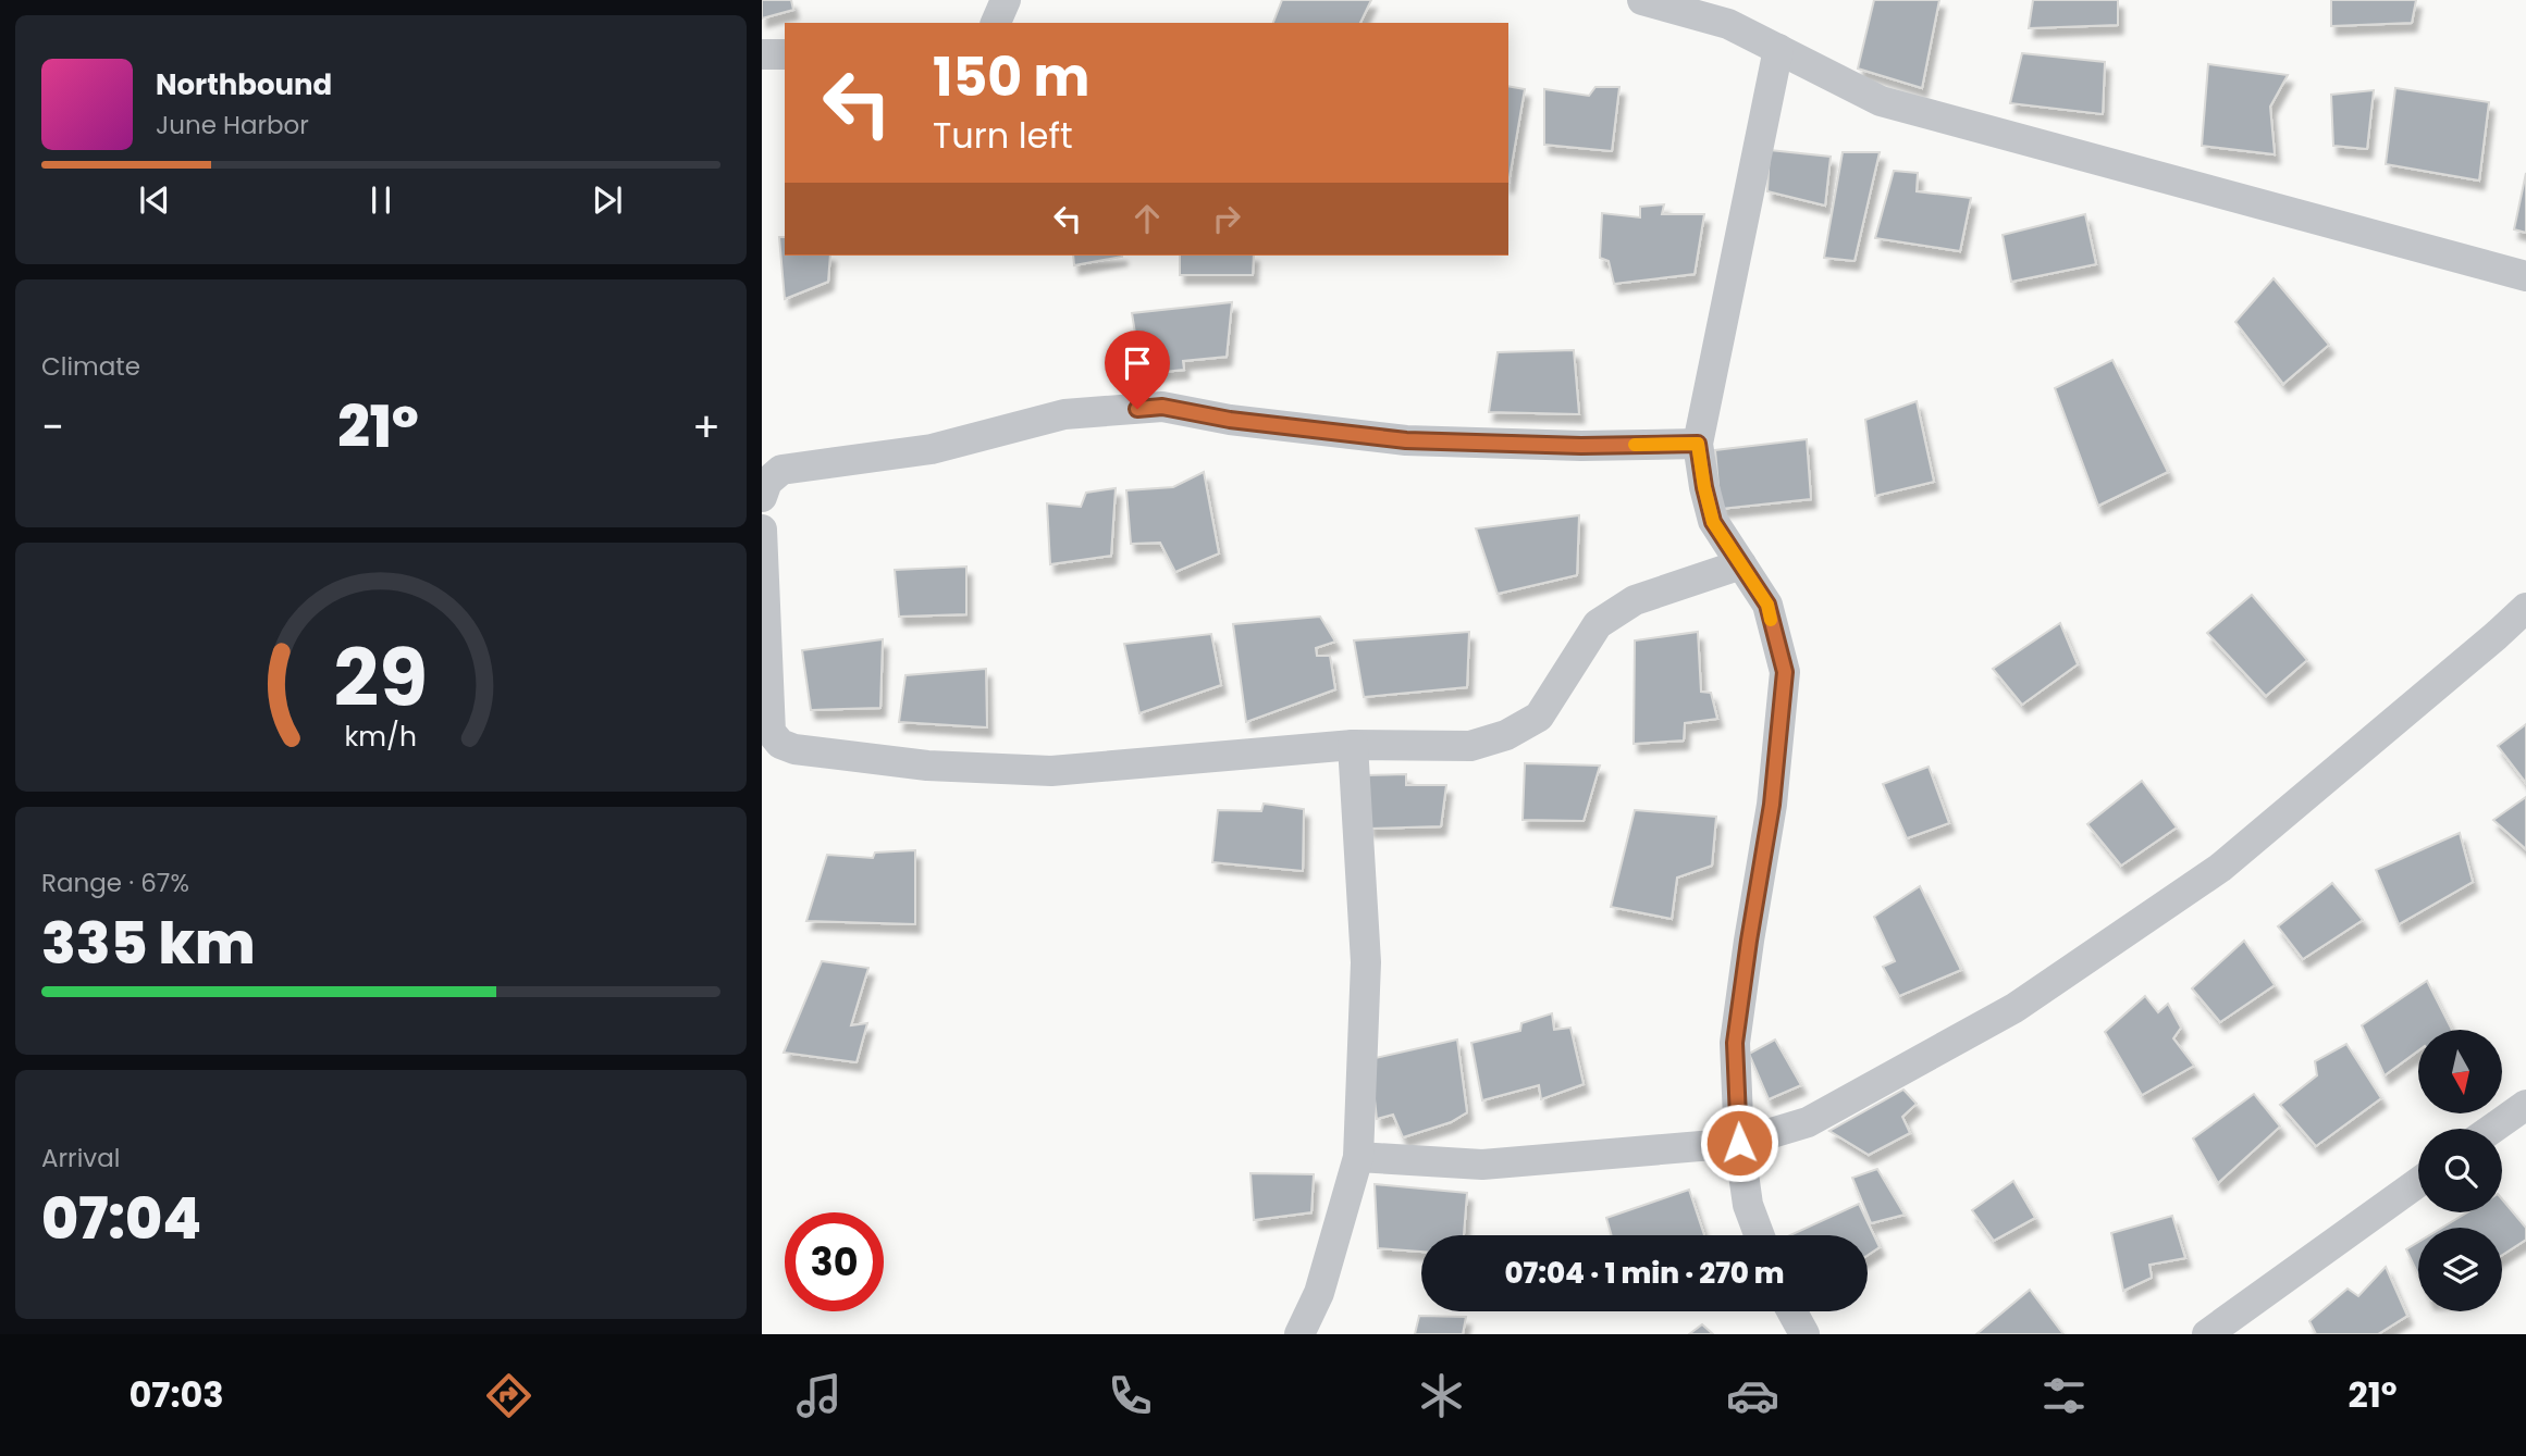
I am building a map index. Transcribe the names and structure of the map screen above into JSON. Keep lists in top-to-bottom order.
{
  "north": "bottom",
  "page": {
    "turn": ["150 m", "Turn left"],
    "song": ["Northbound", "June Harbor"],
    "tile": [
      "Climate",
      ["Range · 67%", "335 km"],
      ["Arrival", "07:04"]
    ],
    "heat": ["−", "21°", "+"],
    "limit": "30",
    "trip": "07:04 · 1 min · 270 m",
    "tabs": ["07:03", "21°"],
    "gauge": ["29", "km/h"]
  }
}
